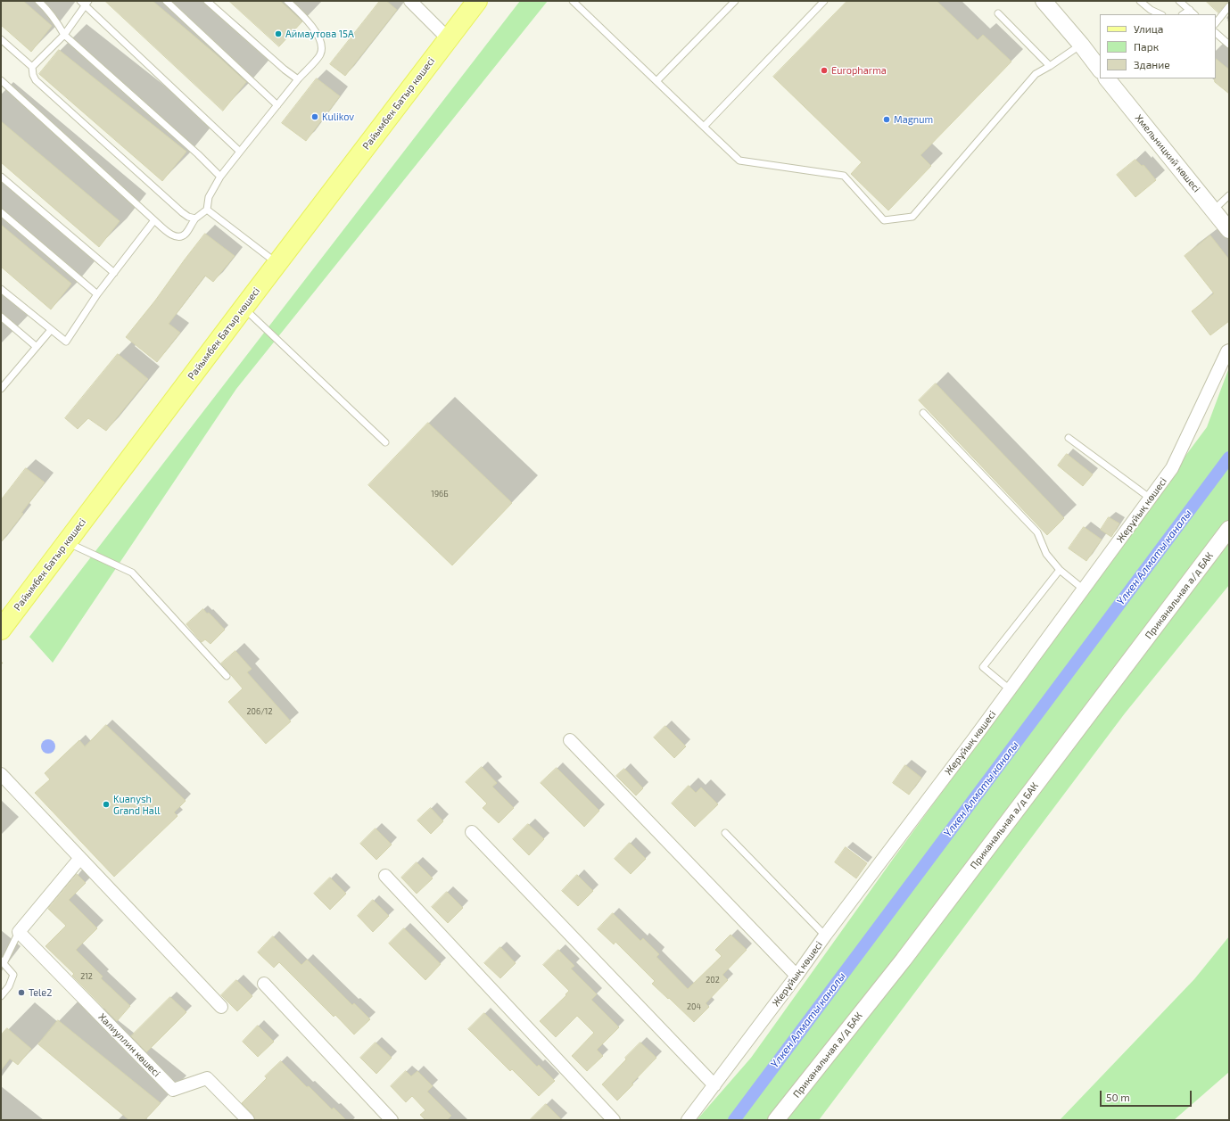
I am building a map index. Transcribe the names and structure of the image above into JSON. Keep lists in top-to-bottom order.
{
  "streets": {
    "main road": ["Райымбек Батыр көшесі"],
    "street": [
      "Хмельницкий көшесі",
      "Жерұйық көшесі",
      "Приканальная а/д БАК",
      "Халиуллин көшесі"
    ]
  },
  "water": ["Үлкен Алматы каналы"],
  "places": [
    "Аймаутова 15А",
    "Europharma",
    "Kulikov",
    "Magnum",
    "Kuanysh Grand Hall",
    "Tele2"
  ],
  "house_numbers": [
    "196Б",
    "206/12",
    "212",
    "202",
    "204"
  ],
  "legend": ["Улица", "Парк", "Здание"],
  "scale_bar": "50 m"
}
